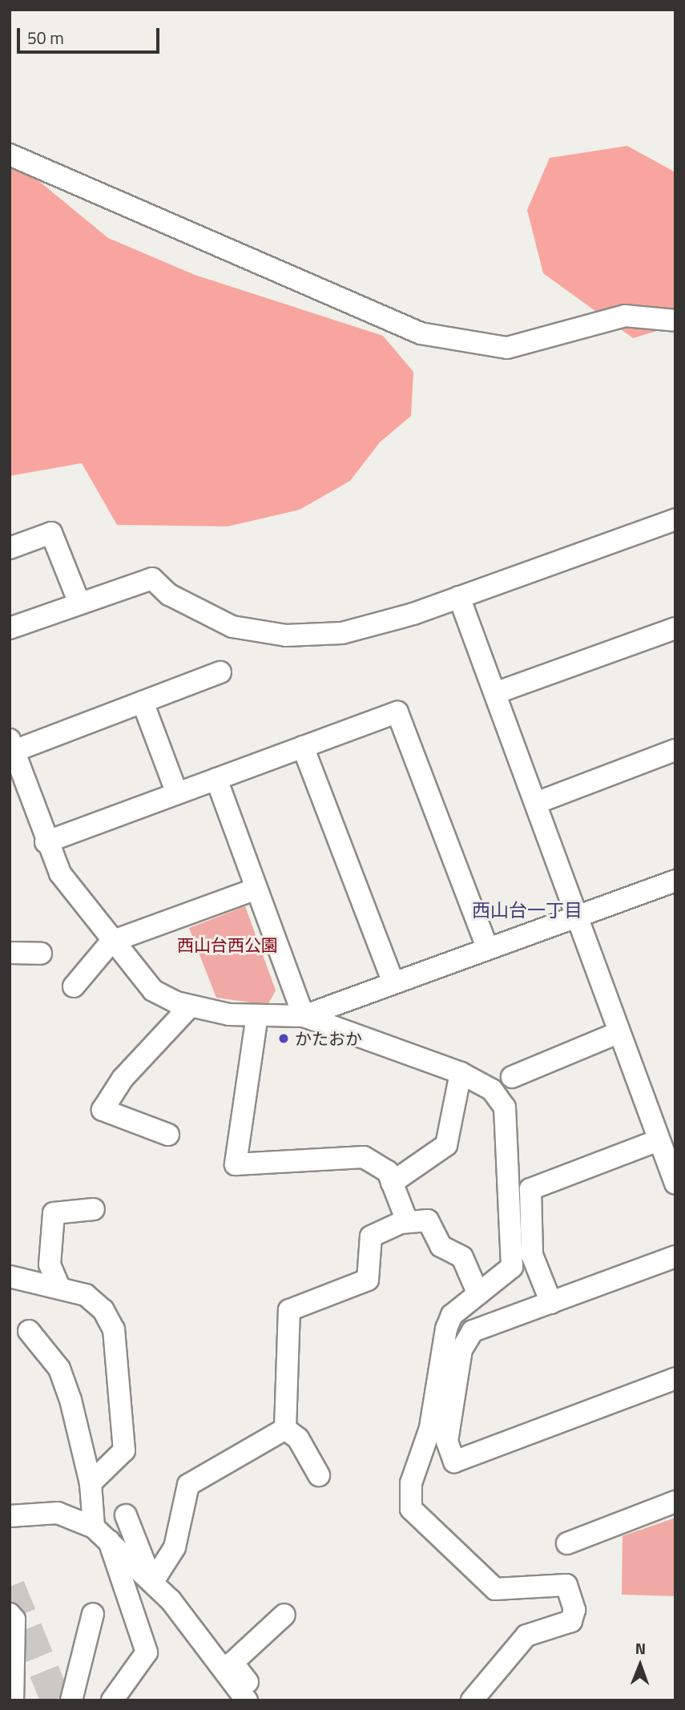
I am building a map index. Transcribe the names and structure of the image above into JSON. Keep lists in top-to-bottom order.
{
  "districts": ["西山台一丁目"],
  "parks": ["西山台西公園"],
  "places": ["かたおか"],
  "scale_bar": "50 m",
  "north": "top"
}
